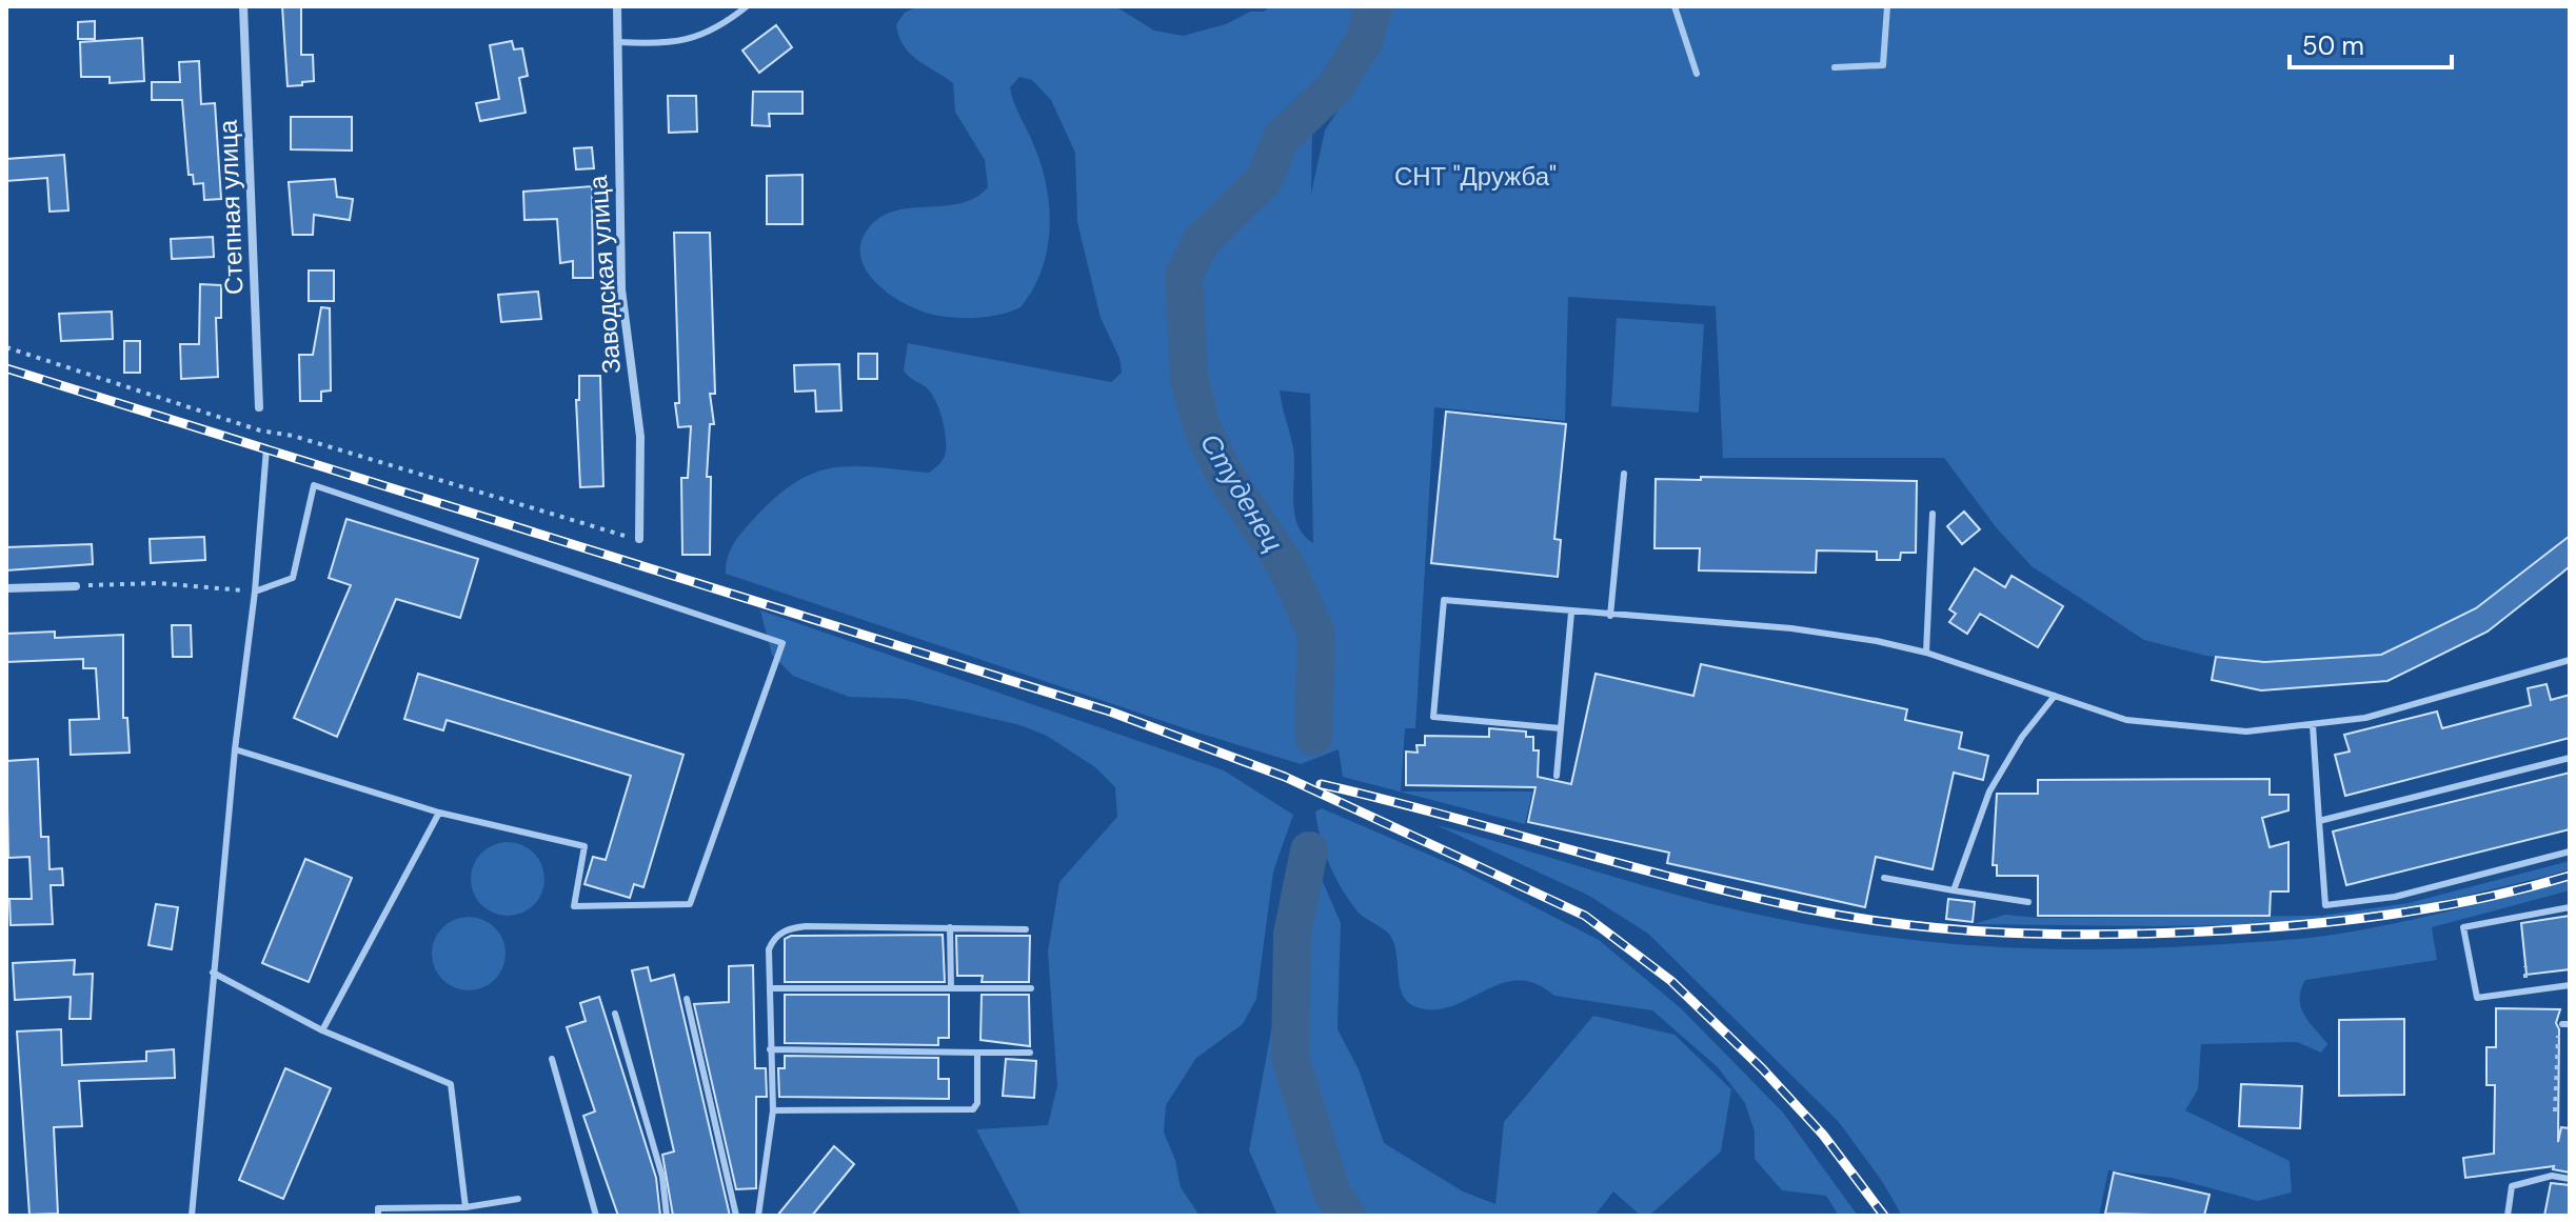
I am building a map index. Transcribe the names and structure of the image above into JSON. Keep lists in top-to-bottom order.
{
  "streets": {
    "street": ["Степная улица", "Заводская улица"]
  },
  "water": ["Студенец"],
  "parks": ["СНТ \"Дружба\""],
  "scale_bar": "50 m"
}
